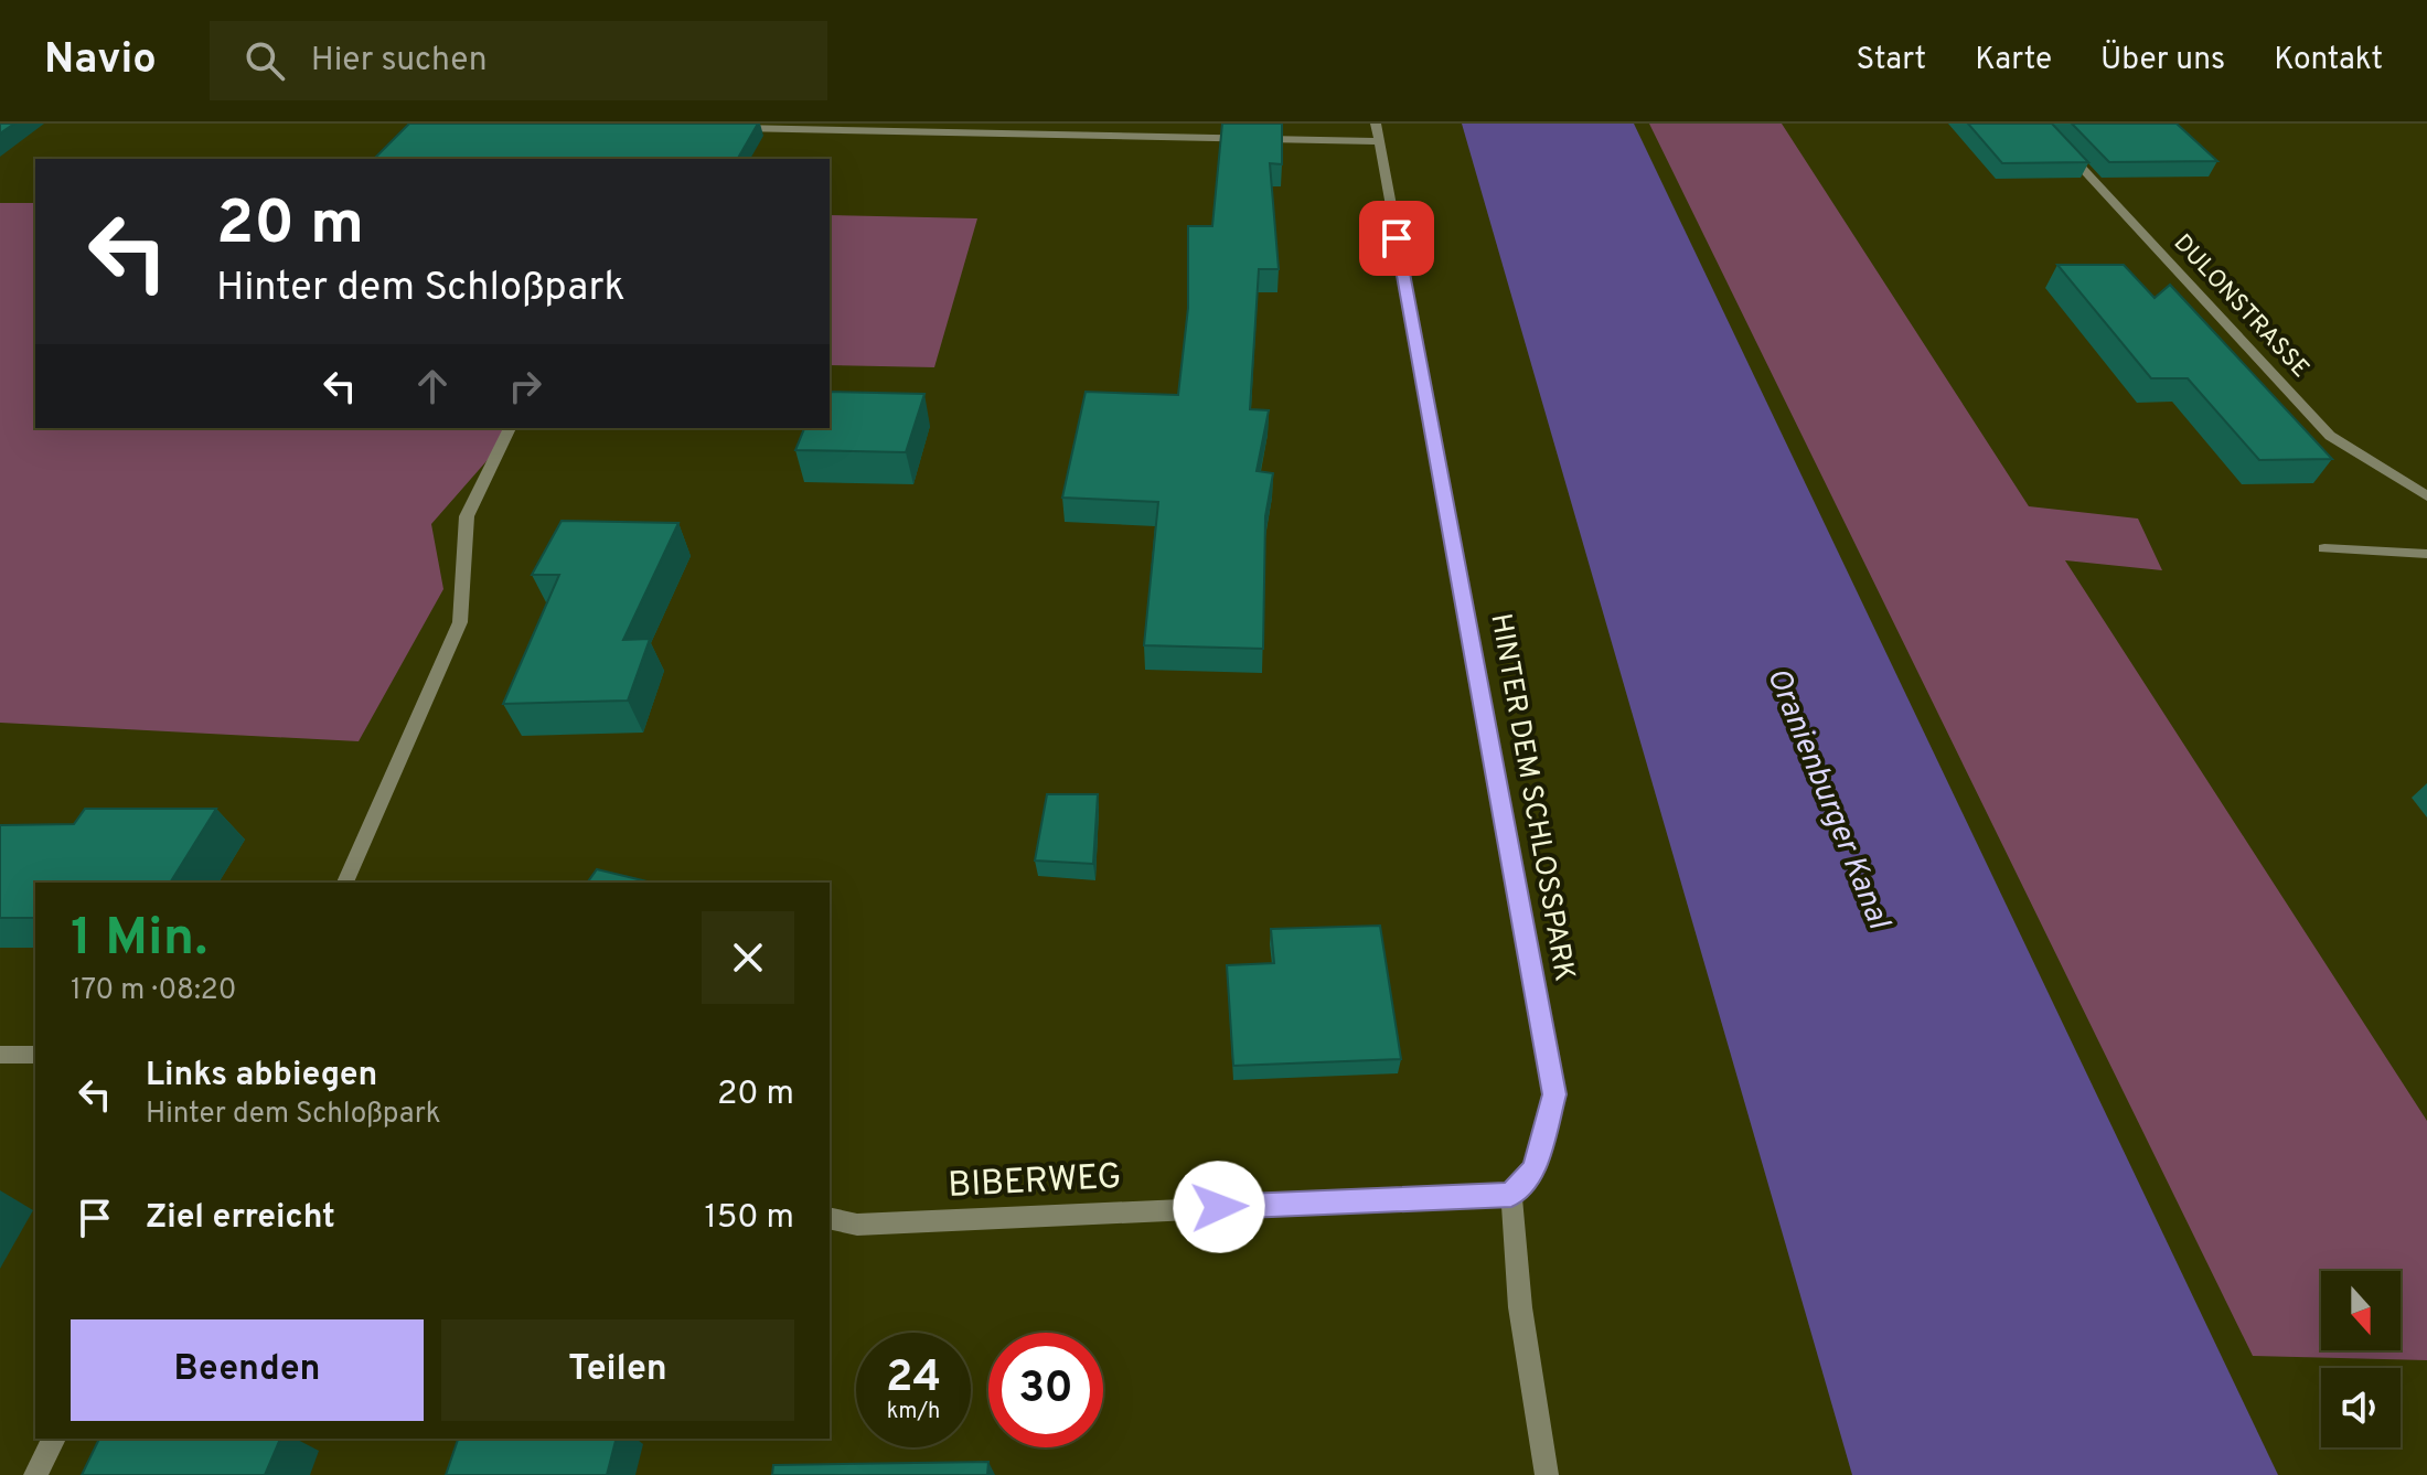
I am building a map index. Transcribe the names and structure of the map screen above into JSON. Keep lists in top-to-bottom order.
{
  "streets": {
    "street": ["DULONSTRASSE", "HINTER DEM SCHLOSSPARK", "BIBERWEG"]
  },
  "crossings": [
    ["HINTER DEM SCHLOSSPARK", "BIBERWEG"]
  ],
  "water": ["Oranienburger Kanal"],
  "north": "bottom",
  "page": {
    "header": "Navio",
    "search": "Hier suchen",
    "nav": [
      "Start",
      "Karte",
      "Über uns",
      "Kontakt"
    ],
    "turn": ["20 m", "Hinter dem Schloßpark"],
    "heading": ["1 Min.", "170 m · 08:20"],
    "list": [
      {
        "name": "Links abbiegen",
        "note": "Hinter dem Schloßpark",
        "value": "20 m"
      },
      {
        "name": "Ziel erreicht",
        "value": "150 m"
      }
    ],
    "buttons": ["Beenden", "Teilen"],
    "speed": "24 km/h",
    "limit": "30"
  }
}
